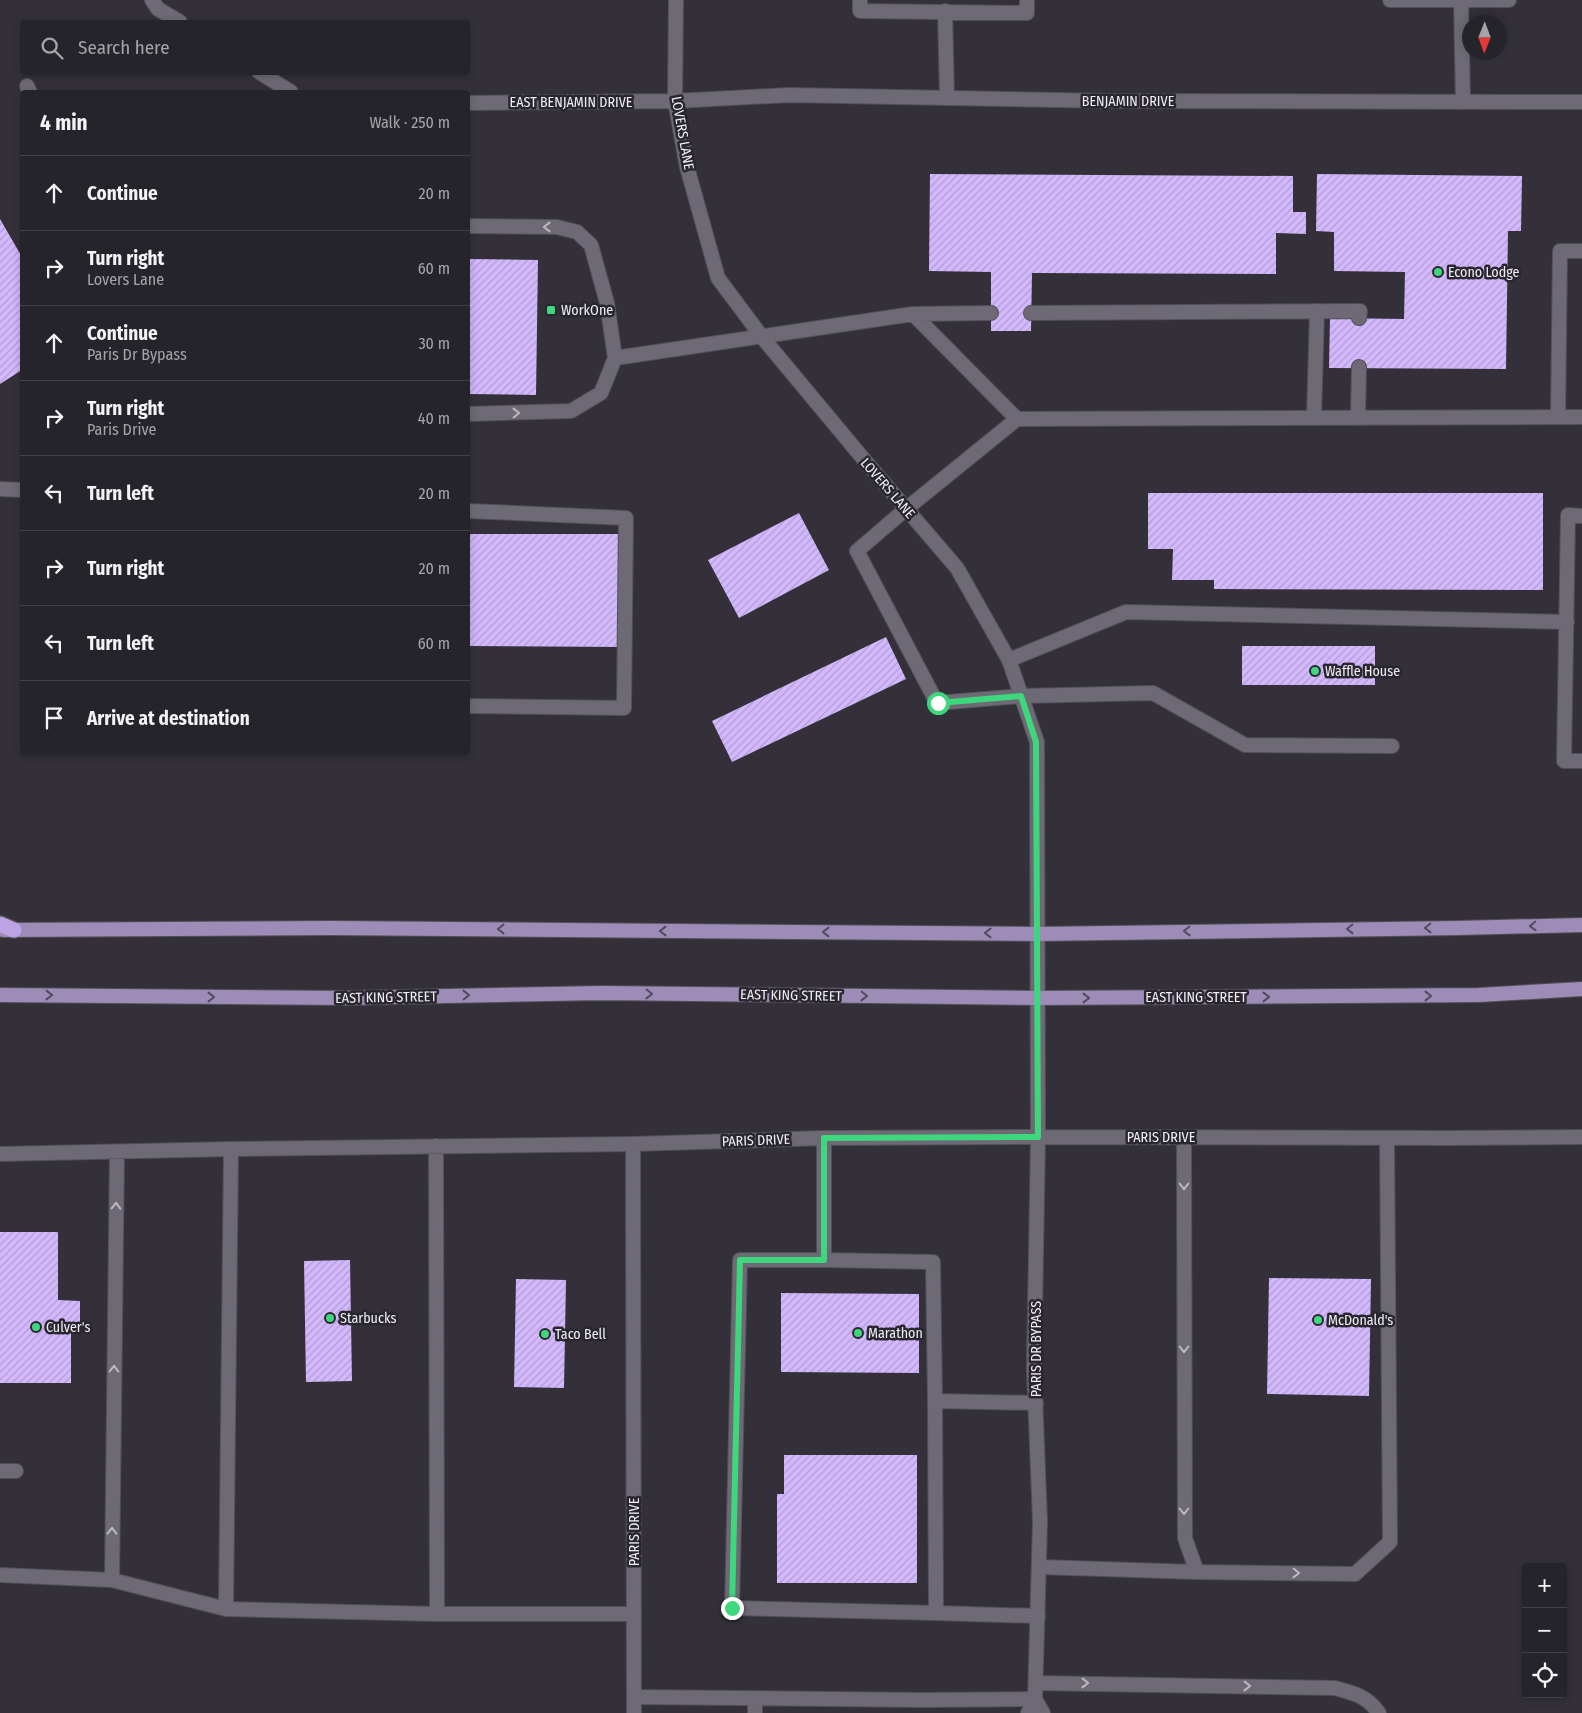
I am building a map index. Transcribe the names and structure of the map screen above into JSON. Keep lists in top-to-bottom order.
{
  "streets": {
    "main road": ["EAST KING STREET"],
    "street": [
      "BENJAMIN DRIVE",
      "EAST BENJAMIN DRIVE",
      "LOVERS LANE",
      "PARIS DRIVE",
      "PARIS DR BYPASS"
    ]
  },
  "crossings": [
    ["BENJAMIN DRIVE", "EAST BENJAMIN DRIVE"],
    ["BENJAMIN DRIVE", "LOVERS LANE"],
    ["EAST BENJAMIN DRIVE", "LOVERS LANE"],
    ["LOVERS LANE", "EAST KING STREET"],
    ["LOVERS LANE", "PARIS DR BYPASS"],
    ["EAST KING STREET", "PARIS DR BYPASS"],
    ["PARIS DRIVE", "PARIS DR BYPASS"]
  ],
  "places": {
    "other": [
      "Econo Lodge",
      "Waffle House",
      "Starbucks",
      "McDonald's",
      "Culver's",
      "Marathon",
      "Taco Bell"
    ],
    "transit": ["WorkOne"]
  },
  "north": "bottom",
  "page": {
    "search": "Search here",
    "heading": ["4 min", "Walk · 250 m"],
    "list": [
      ["Continue", "20 m"],
      ["Turn right", "Lovers Lane", "60 m"],
      ["Continue", "Paris Dr Bypass", "30 m"],
      ["Turn right", "Paris Drive", "40 m"],
      ["Turn left", "20 m"],
      ["Turn right", "20 m"],
      ["Turn left", "60 m"],
      "Arrive at destination"
    ],
    "map_buttons": ["+", "−"]
  }
}
